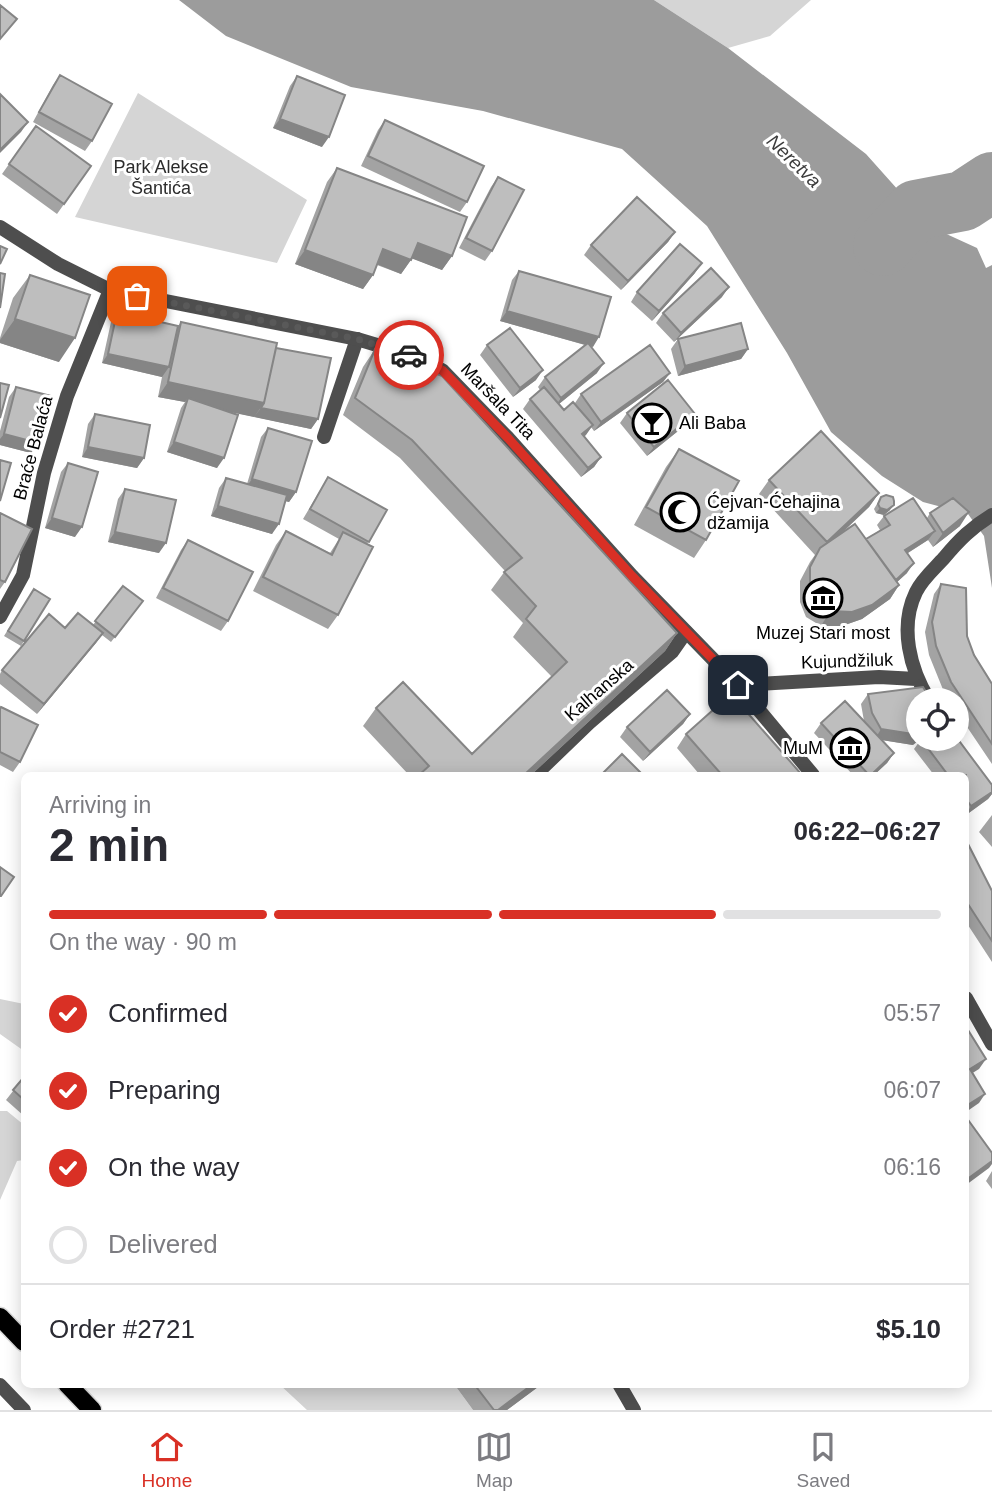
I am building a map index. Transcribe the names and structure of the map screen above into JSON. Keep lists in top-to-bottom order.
{
  "streets": {
    "street": [
      "Maršala Tita",
      "Braće Balaća",
      "Kujundžiluk",
      "Kalhanska"
    ]
  },
  "crossings": [
    ["Maršala Tita", "Braće Balaća"],
    ["Maršala Tita", "Kujundžiluk"],
    ["Maršala Tita", "Kalhanska"]
  ],
  "water": ["Neretva"],
  "parks": ["Park Alekse Šantića"],
  "places": {
    "bar": ["Ali Baba"],
    "mosque": ["Ćejvan-Ćehajina džamija"],
    "museum": ["Muzej Stari most", "MuM"]
  },
  "page": {
    "heading": ["2 min", "Arriving in", "06:22–06:27"],
    "panel": ["Order #2721", "$5.10"],
    "bar": "On the way · 90 m",
    "list": [
      ["Confirmed", "05:57"],
      ["Preparing", "06:07"],
      ["On the way", "06:16"],
      "Delivered"
    ],
    "tabs": ["Home", "Map", "Saved"]
  }
}
